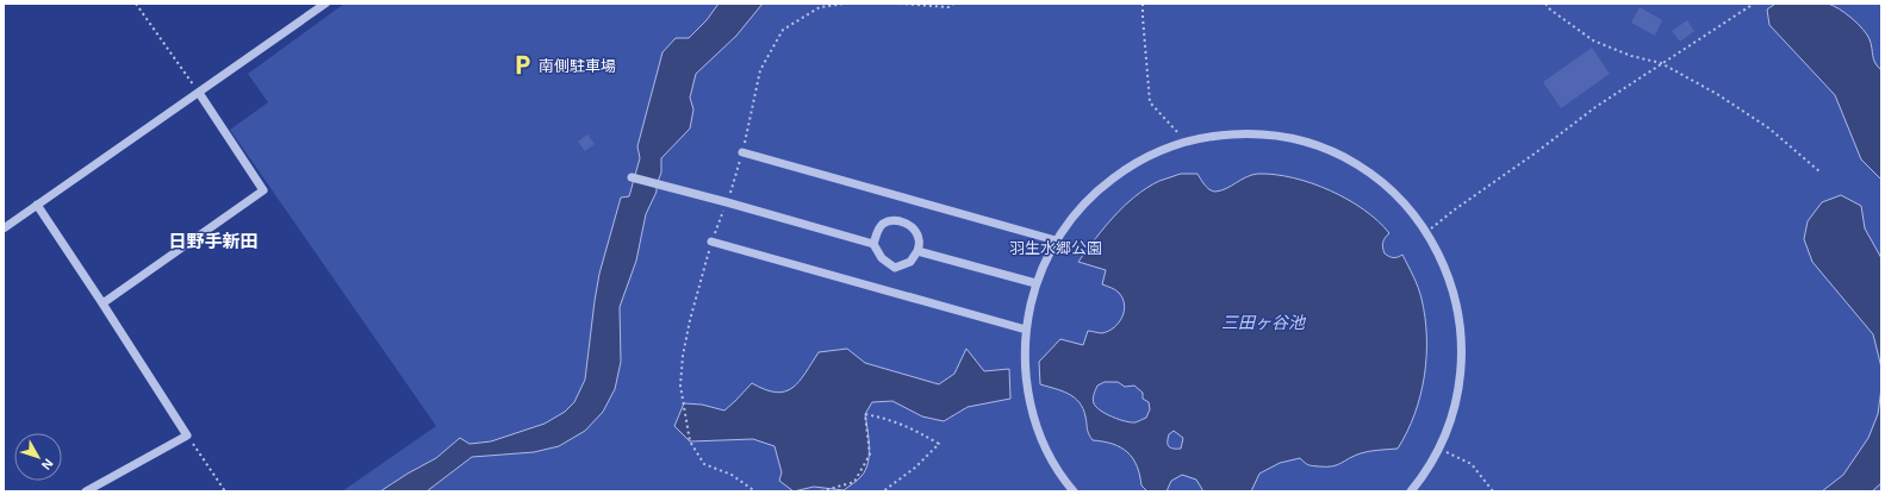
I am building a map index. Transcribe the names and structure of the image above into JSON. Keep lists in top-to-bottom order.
{
  "districts": ["日野手新田"],
  "water": ["三田ヶ谷池"],
  "parks": ["羽生水郷公園"],
  "places": {
    "parking": ["南側駐車場"]
  },
  "north": "bottom right"
}
